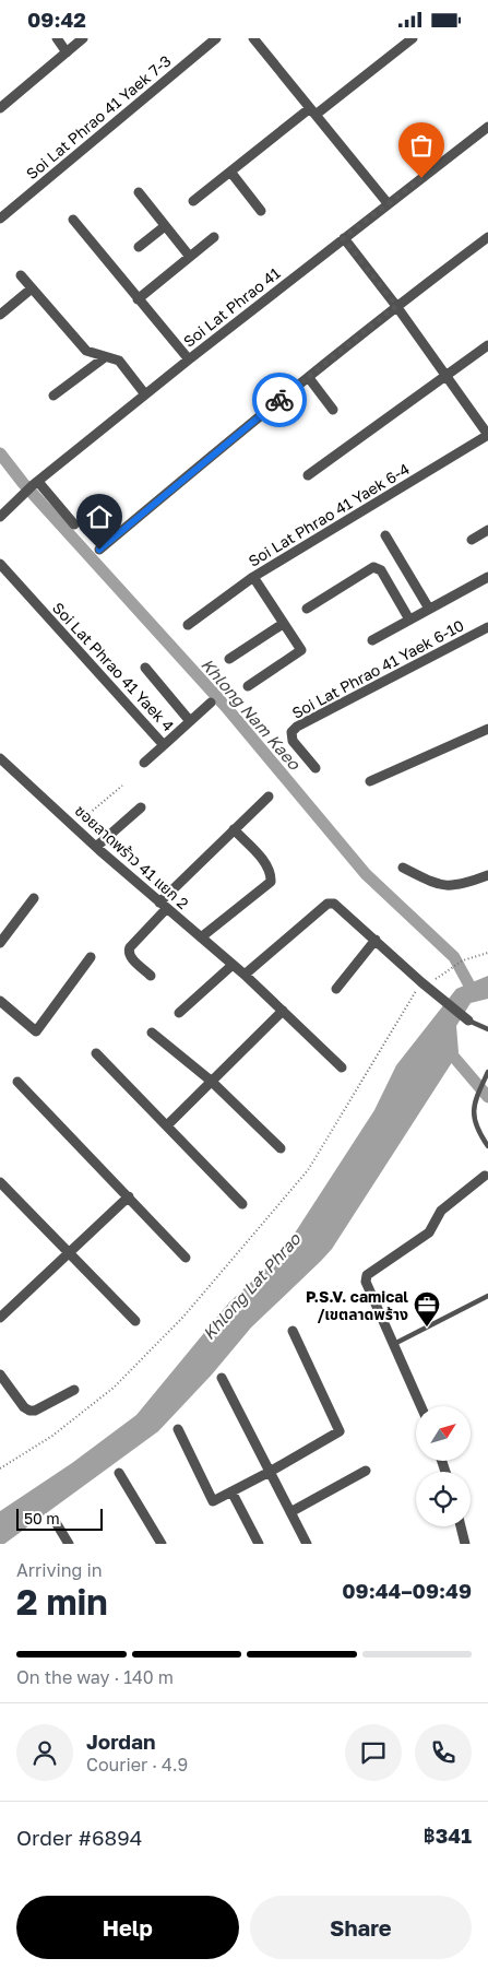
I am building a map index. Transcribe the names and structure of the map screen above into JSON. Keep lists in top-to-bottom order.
{
  "streets": {
    "street": [
      "Soi Lat Phrao 41 Yaek 7-3",
      "Soi Lat Phrao 41",
      "Soi Lat Phrao 41 Yaek 6-4",
      "Soi Lat Phrao 41 Yaek 4",
      "Soi Lat Phrao 41 Yaek 6-10",
      "ซอยลาดพร้าว 41 แยก 2"
    ]
  },
  "water": ["Khlong Nam Kaeo", "Khlong Lat Phrao"],
  "places": {
    "office": ["P.S.V. camical /เขตลาดพร้าง"]
  },
  "scale_bar": "50 m",
  "north": "top right",
  "page": {
    "status": "09:42",
    "scale": "50 m",
    "heading": ["2 min", "Arriving in", "09:44–09:49"],
    "panel": [
      "Jordan",
      "Courier · 4.9",
      "Order #6894",
      "฿341"
    ],
    "bar": "On the way · 140 m",
    "buttons": ["Help", "Share"]
  }
}
